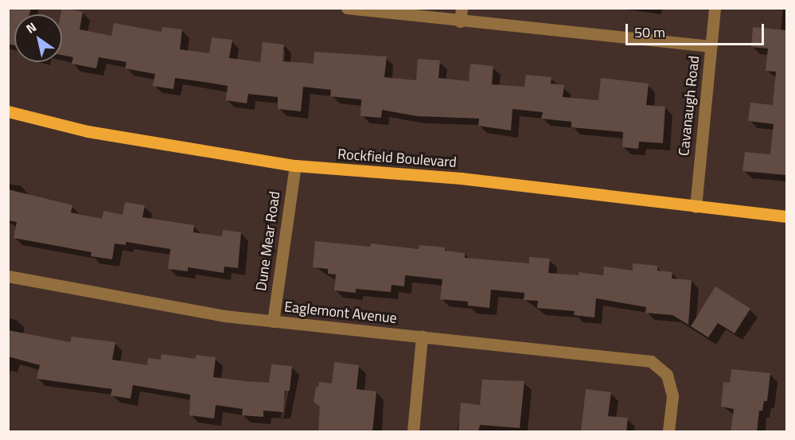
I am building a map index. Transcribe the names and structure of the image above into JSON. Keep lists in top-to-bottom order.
{
  "streets": {
    "main road": ["Rockfield Boulevard"],
    "street": ["Cavanaugh Road", "Dune Mear Road", "Eaglemont Avenue"]
  },
  "crossings": [
    ["Cavanaugh Road", "Rockfield Boulevard"],
    ["Rockfield Boulevard", "Dune Mear Road"],
    ["Dune Mear Road", "Eaglemont Avenue"]
  ],
  "scale_bar": "50 m",
  "north": "top left"
}
